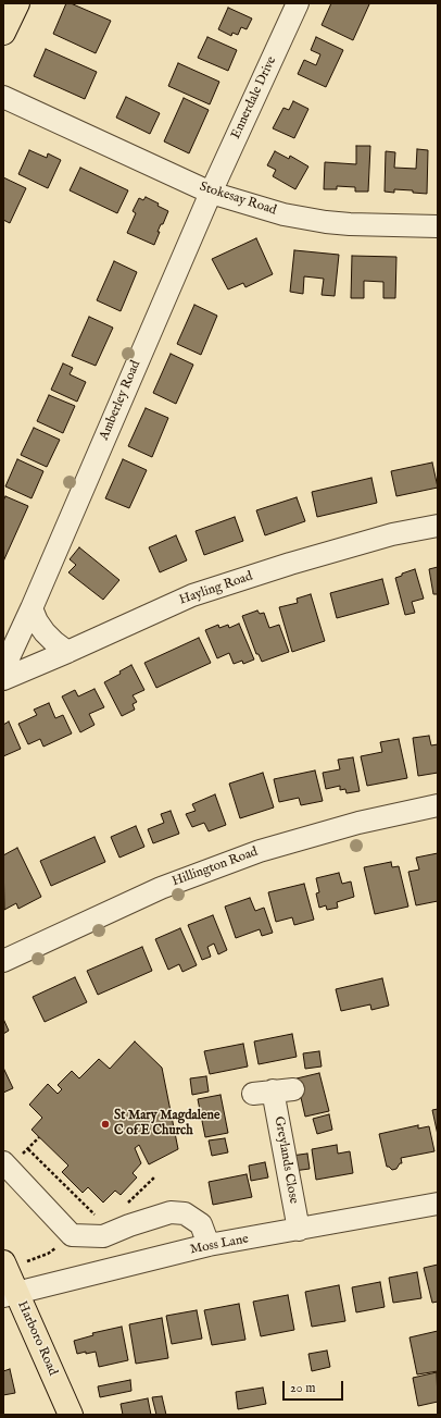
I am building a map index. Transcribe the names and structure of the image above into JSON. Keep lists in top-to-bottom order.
{
  "streets": {
    "main road": ["Harboro Road"],
    "street": [
      "Ennerdale Drive",
      "Stokesay Road",
      "Amberley Road",
      "Hayling Road",
      "Hillington Road",
      "Greylands Close",
      "Moss Lane"
    ]
  },
  "crossings": [
    ["Ennerdale Drive", "Stokesay Road"],
    ["Ennerdale Drive", "Amberley Road"],
    ["Stokesay Road", "Amberley Road"],
    ["Greylands Close", "Moss Lane"],
    ["Moss Lane", "Harboro Road"]
  ],
  "places": ["St Mary Magdalene C of E Church"],
  "scale_bar": "20 m"
}
